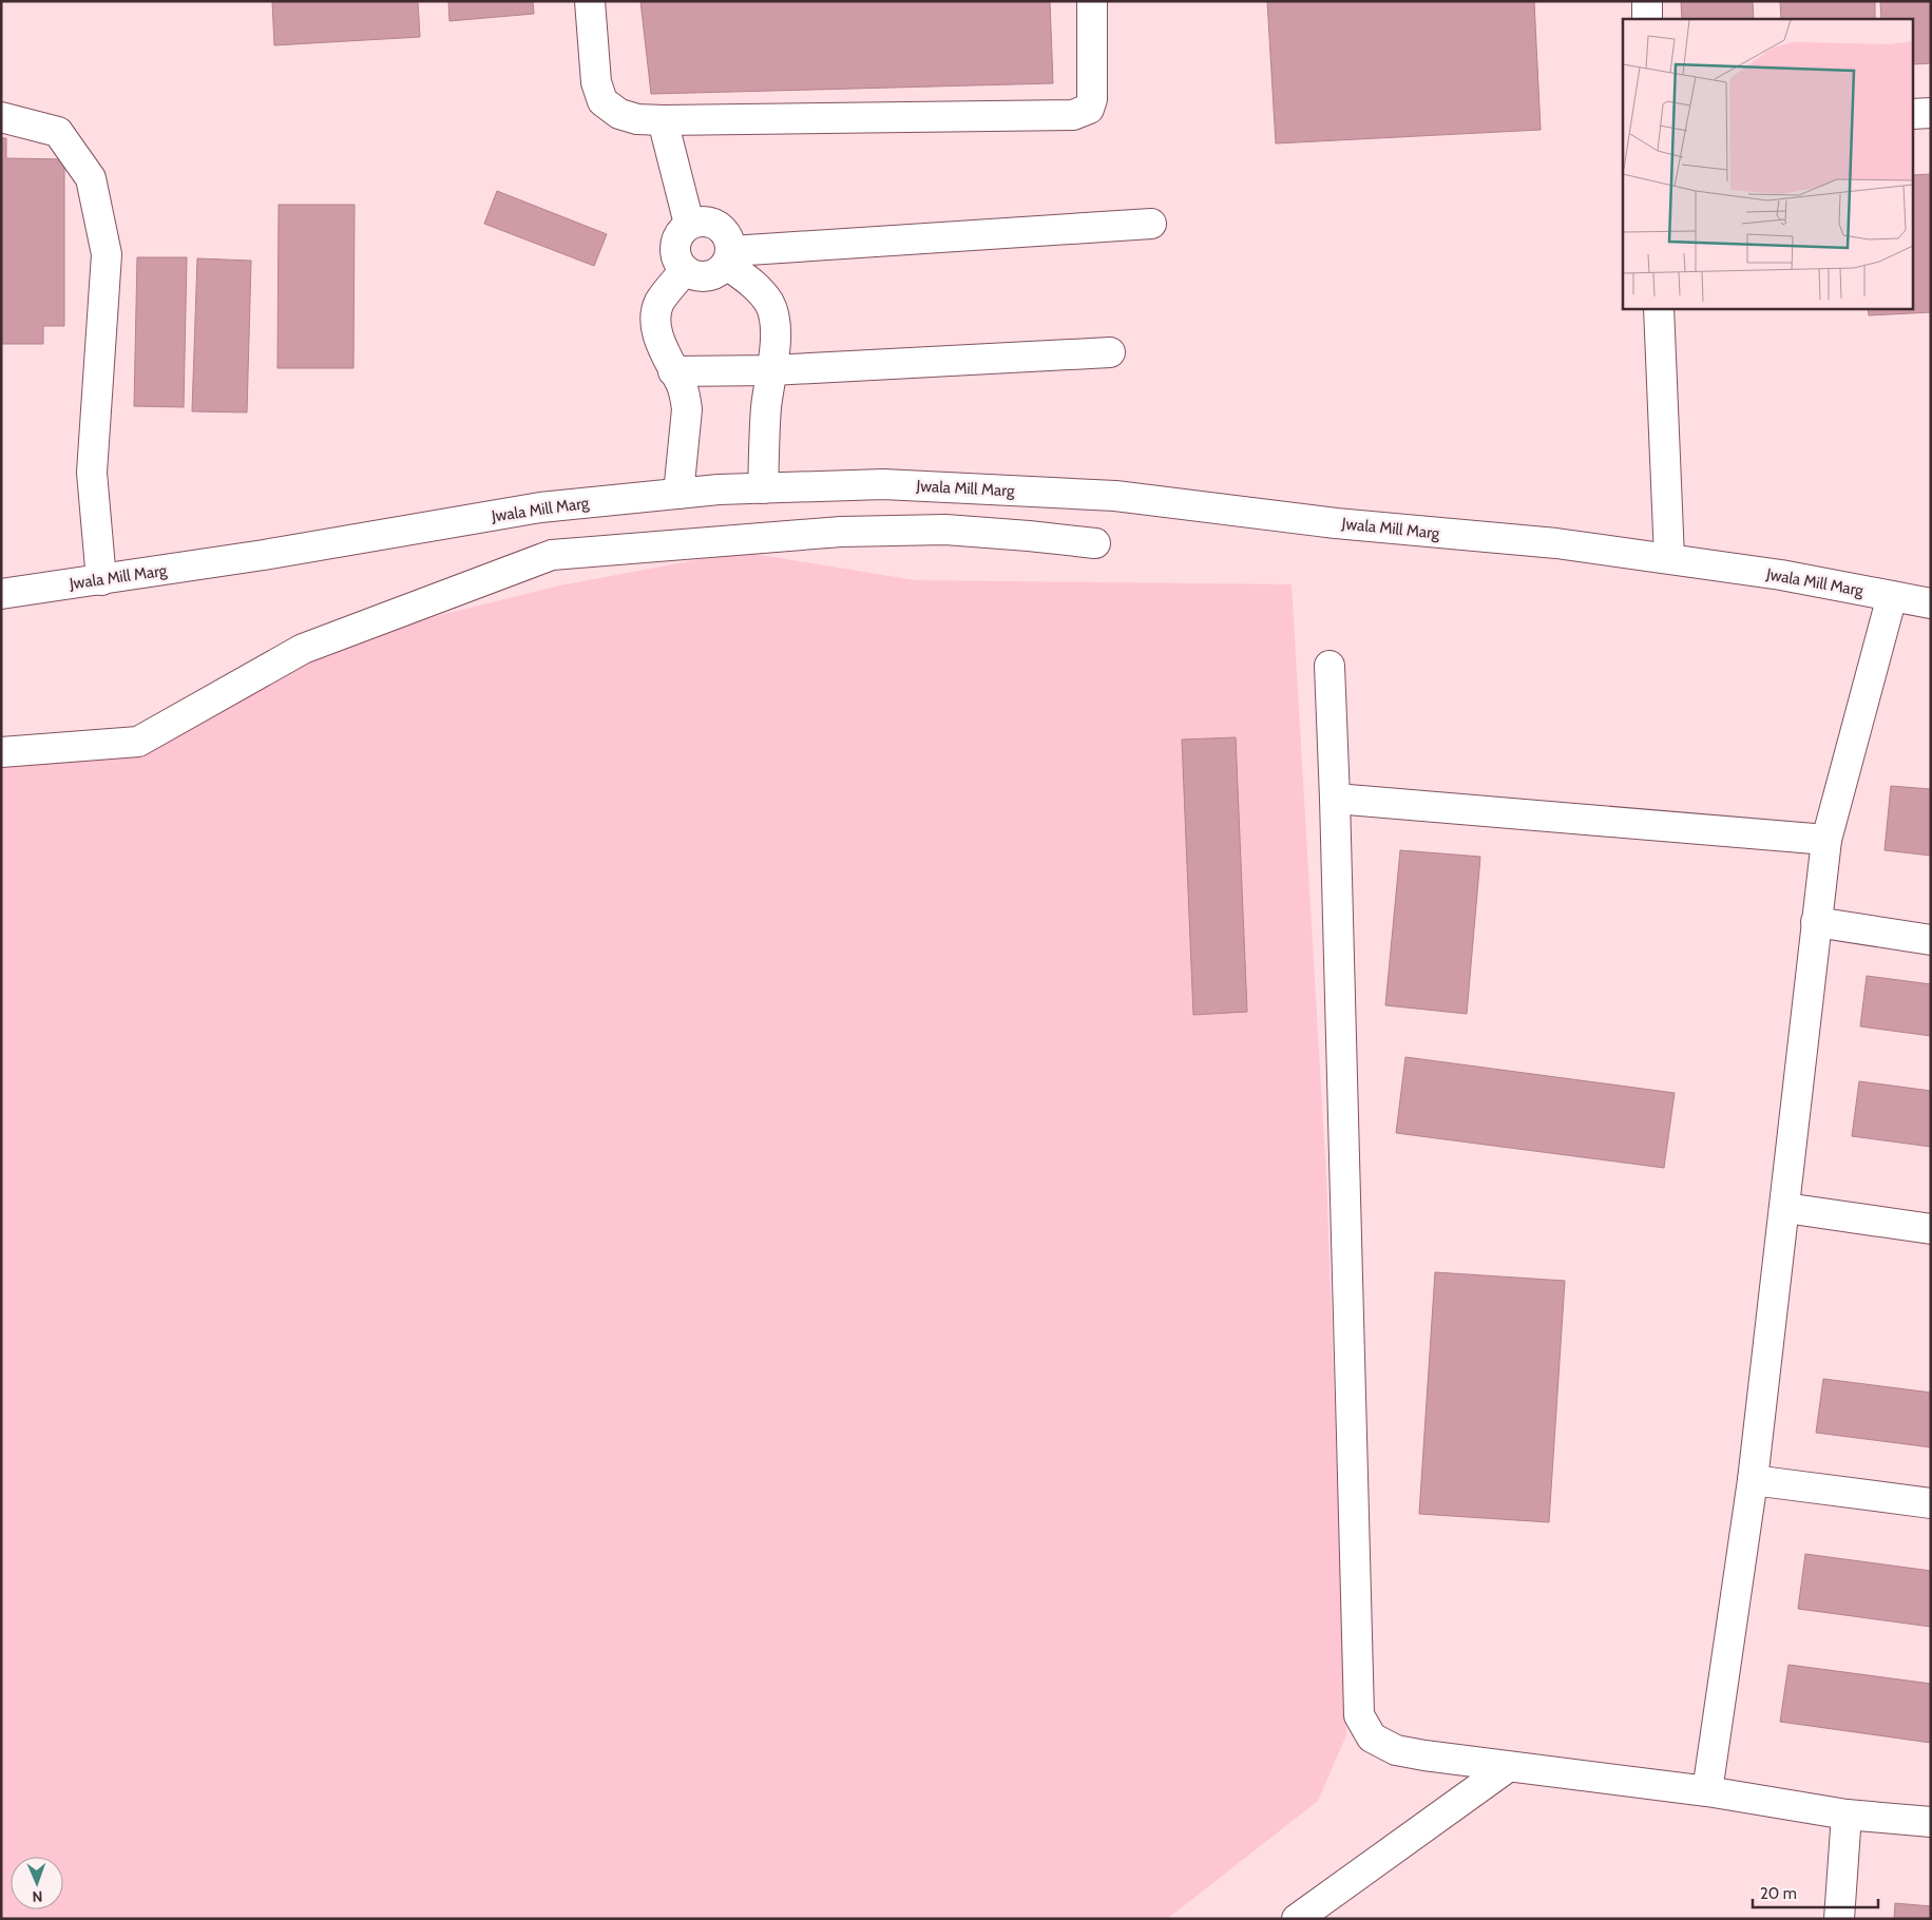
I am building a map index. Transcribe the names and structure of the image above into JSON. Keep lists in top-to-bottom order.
{
  "streets": {
    "street": ["Jwala Mill Marg"]
  },
  "scale_bar": "20 m",
  "north": "bottom"
}
